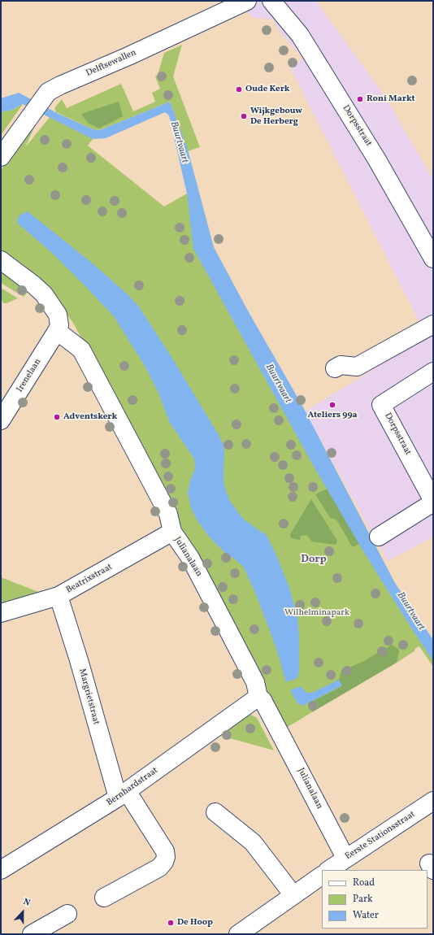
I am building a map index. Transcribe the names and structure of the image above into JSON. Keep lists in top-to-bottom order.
{
  "streets": {
    "street": [
      "Delftsewallen",
      "Dorpsstraat",
      "Irenelaan",
      "Julianalaan",
      "Beatrixstraat",
      "Margrietstraat",
      "Bernhardstraat",
      "Eerste Stationsstraat"
    ]
  },
  "crossings": [
    ["Irenelaan", "Julianalaan"],
    ["Julianalaan", "Beatrixstraat"],
    ["Julianalaan", "Bernhardstraat"],
    ["Julianalaan", "Eerste Stationsstraat"],
    ["Beatrixstraat", "Margrietstraat"],
    ["Margrietstraat", "Bernhardstraat"]
  ],
  "districts": ["Dorp"],
  "water": ["Buurtvaart"],
  "parks": ["Wilhelminapark"],
  "places": [
    "Oude Kerk",
    "Roni Markt",
    "Wijkgebouw De Herberg",
    "Ateliers 99a",
    "Adventskerk",
    "De Hoop"
  ],
  "legend": ["Road", "Park", "Water"],
  "north": "top"
}
